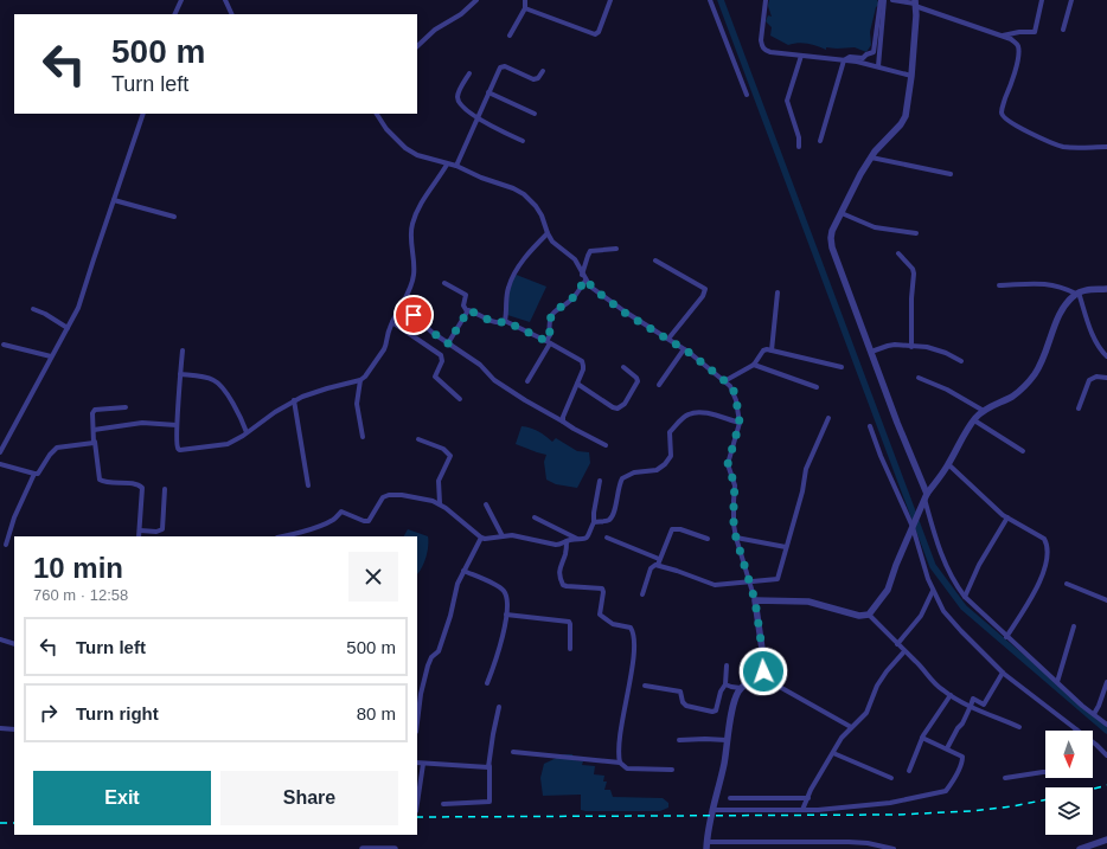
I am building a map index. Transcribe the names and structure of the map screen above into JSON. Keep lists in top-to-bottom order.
{
  "north": "bottom",
  "page": {
    "turn": ["500 m", "Turn left"],
    "heading": ["10 min", "760 m · 12:58"],
    "list": [
      {
        "name": "Turn left",
        "value": "500 m"
      },
      {
        "name": "Turn right",
        "value": "80 m"
      }
    ],
    "buttons": ["Exit", "Share"]
  }
}
